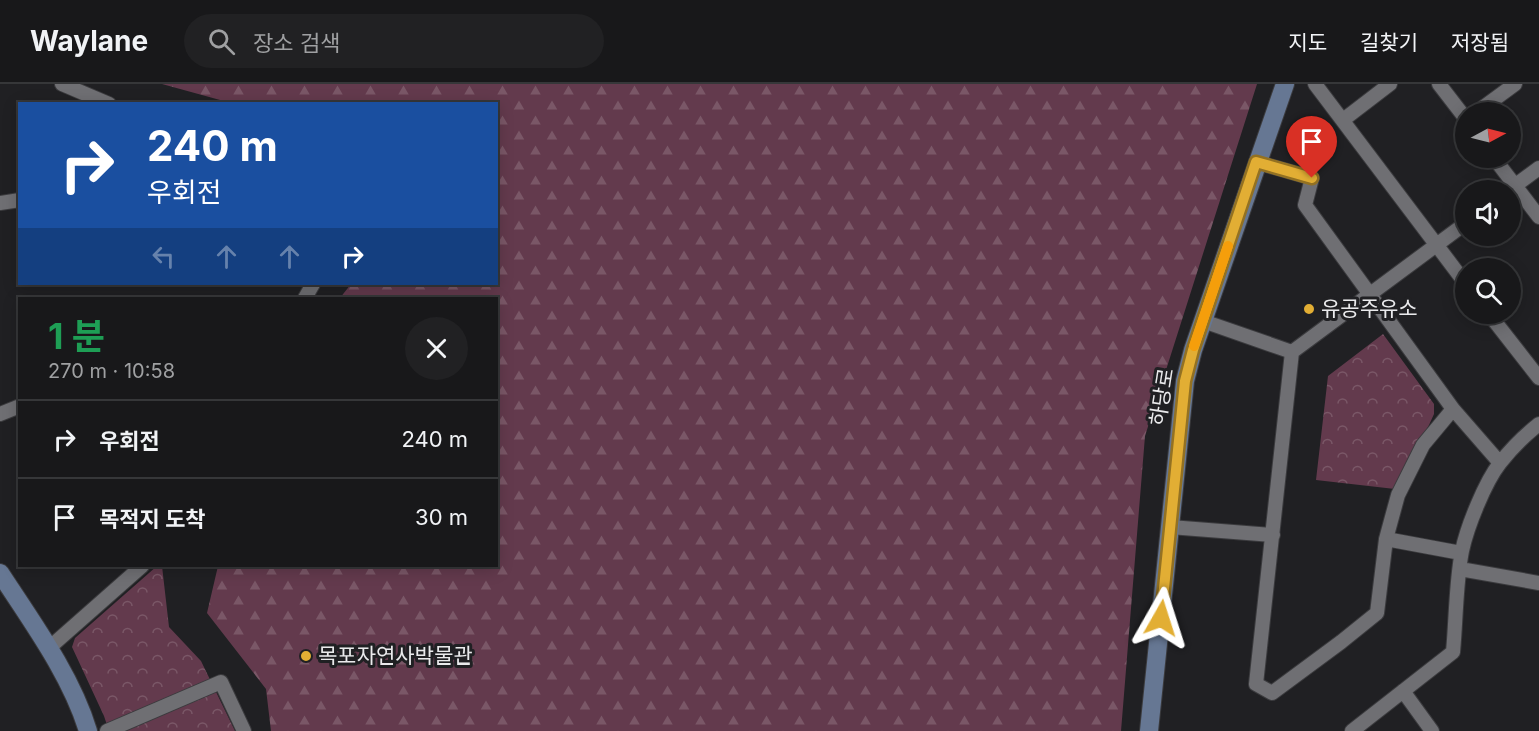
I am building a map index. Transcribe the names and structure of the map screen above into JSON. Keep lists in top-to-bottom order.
{
  "streets": {
    "street": ["하당로"]
  },
  "places": ["유공주유소", "목포자연사박물관"],
  "north": "right",
  "page": {
    "header": "Waylane",
    "search": "장소 검색",
    "nav": ["지도", "길찾기", "저장됨"],
    "turn": ["240 m", "우회전"],
    "heading": ["1 분", "270 m · 10:58"],
    "list": [
      {
        "name": "우회전",
        "value": "240 m"
      },
      {
        "name": "목적지 도착",
        "value": "30 m"
      }
    ]
  }
}
